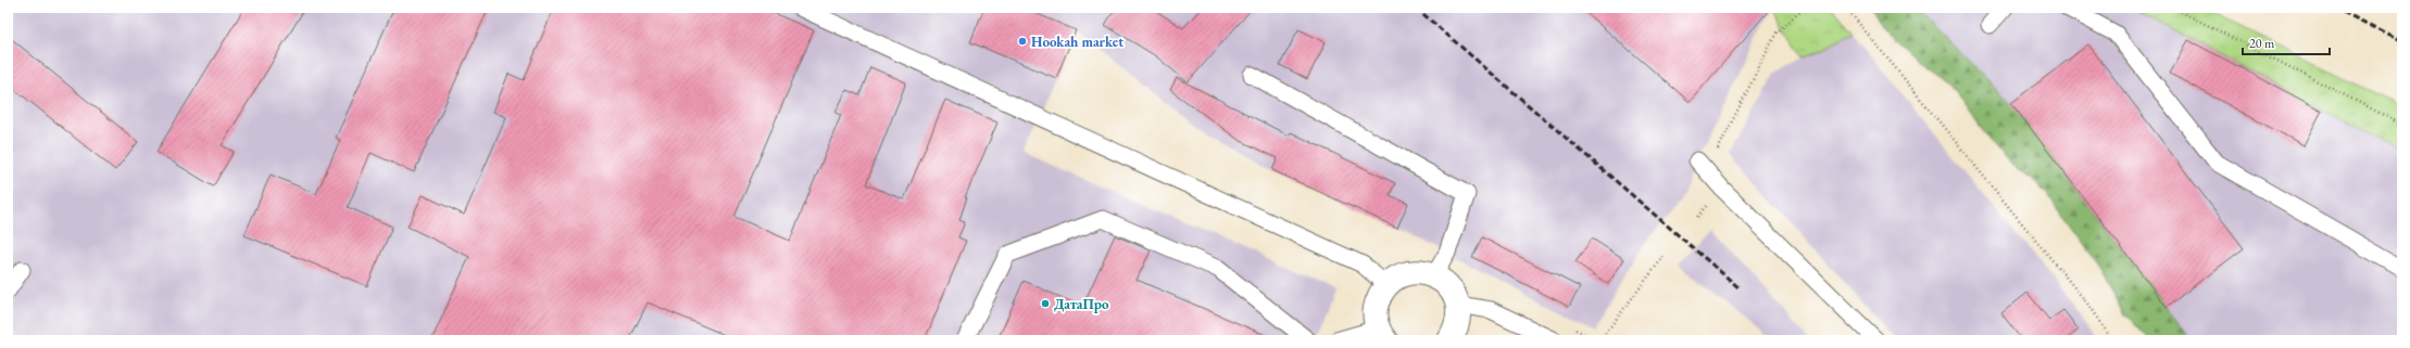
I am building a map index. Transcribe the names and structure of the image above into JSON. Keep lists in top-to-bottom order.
{
  "places": ["Hookah market", "ДатаПро"],
  "scale_bar": "20 m"
}
